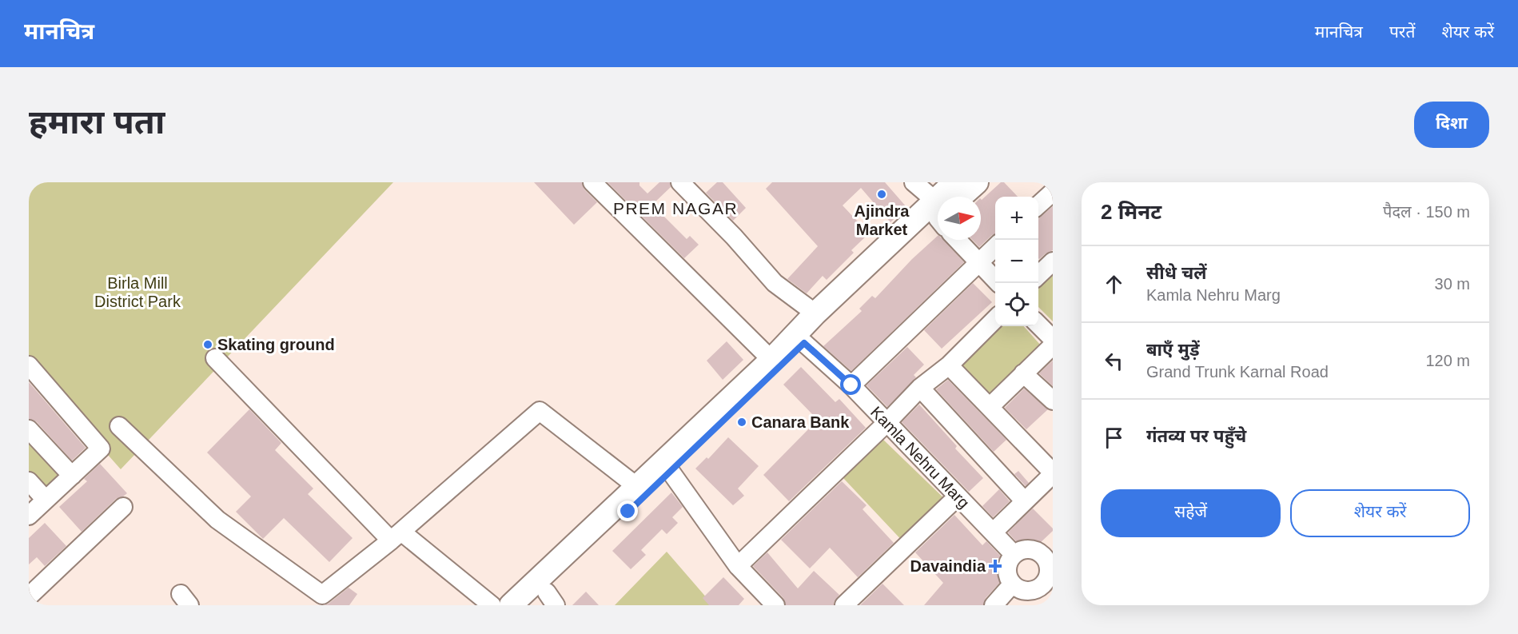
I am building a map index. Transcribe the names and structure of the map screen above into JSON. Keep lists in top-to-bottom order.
{
  "streets": {
    "street": ["Kamla Nehru Marg"]
  },
  "districts": ["PREM NAGAR"],
  "parks": ["Birla Mill District Park"],
  "places": {
    "other": ["Ajindra Market", "Skating ground", "Canara Bank"],
    "health": ["Davaindia"]
  },
  "north": "right",
  "page": {
    "header": "मानचित्र",
    "nav": ["मानचित्र", "परतें", "शेयर करें"],
    "buttons": [
      "दिशा",
      ["सहेजें", "शेयर करें"]
    ],
    "title": "हमारा पता",
    "heading": ["2 मिनट", "पैदल · 150 m"],
    "map_buttons": ["+", "−"],
    "list": [
      ["सीधे चलें", "Kamla Nehru Marg", "30 m"],
      ["बाएँ मुड़ें", "Grand Trunk Karnal Road", "120 m"],
      "गंतव्य पर पहुँचे"
    ]
  }
}
